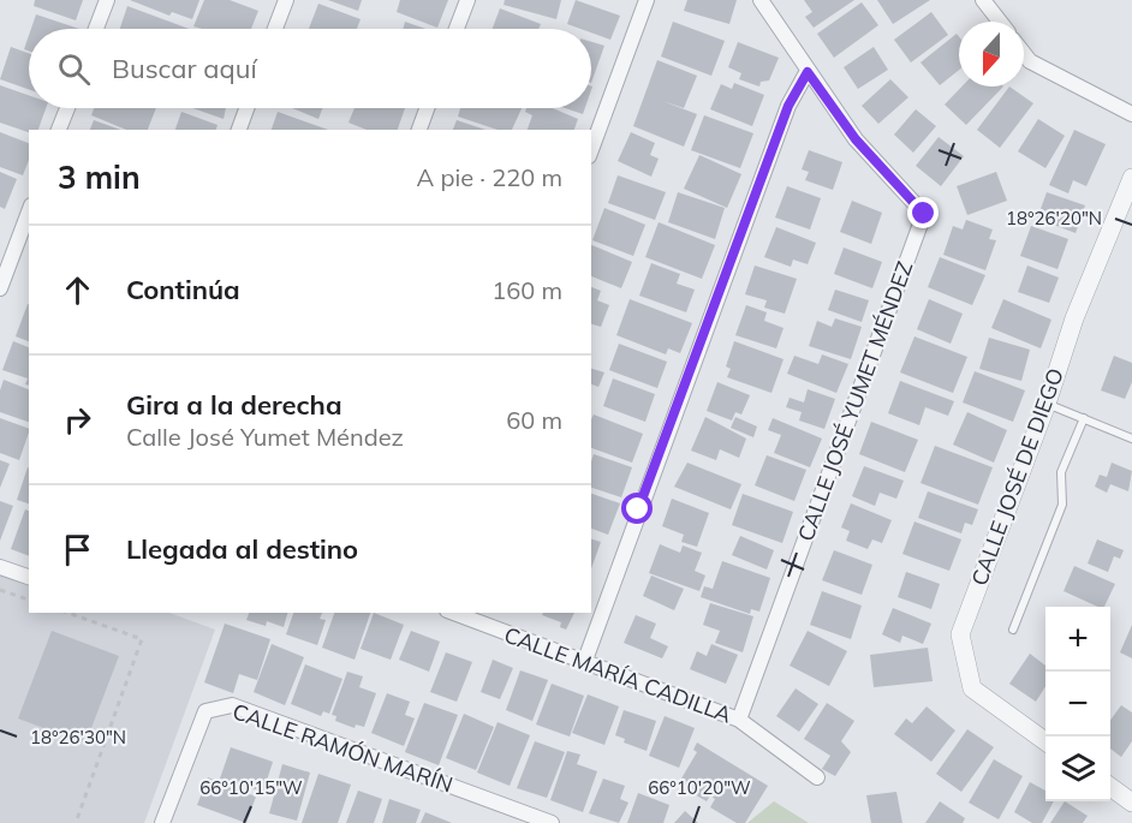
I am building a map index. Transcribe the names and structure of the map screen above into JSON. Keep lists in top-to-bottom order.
{
  "streets": {
    "street": [
      "CALLE JOSÉ YUMET MÉNDEZ",
      "CALLE JOSÉ DE DIEGO",
      "CALLE MARÍA CADILLA",
      "CALLE RAMÓN MARÍN"
    ]
  },
  "crossings": [
    ["CALLE JOSÉ YUMET MÉNDEZ", "CALLE MARÍA CADILLA"]
  ],
  "north": "bottom",
  "page": {
    "search": "Buscar aquí",
    "heading": ["3 min", "A pie · 220 m"],
    "list": [
      ["Continúa", "160 m"],
      ["Gira a la derecha", "Calle José Yumet Méndez", "60 m"],
      "Llegada al destino"
    ],
    "map_buttons": ["+", "−"]
  },
  "coordinates": [
    "18°26'20\"N",
    "18°26'30\"N",
    "66°10'15\"W",
    "66°10'20\"W"
  ]
}
